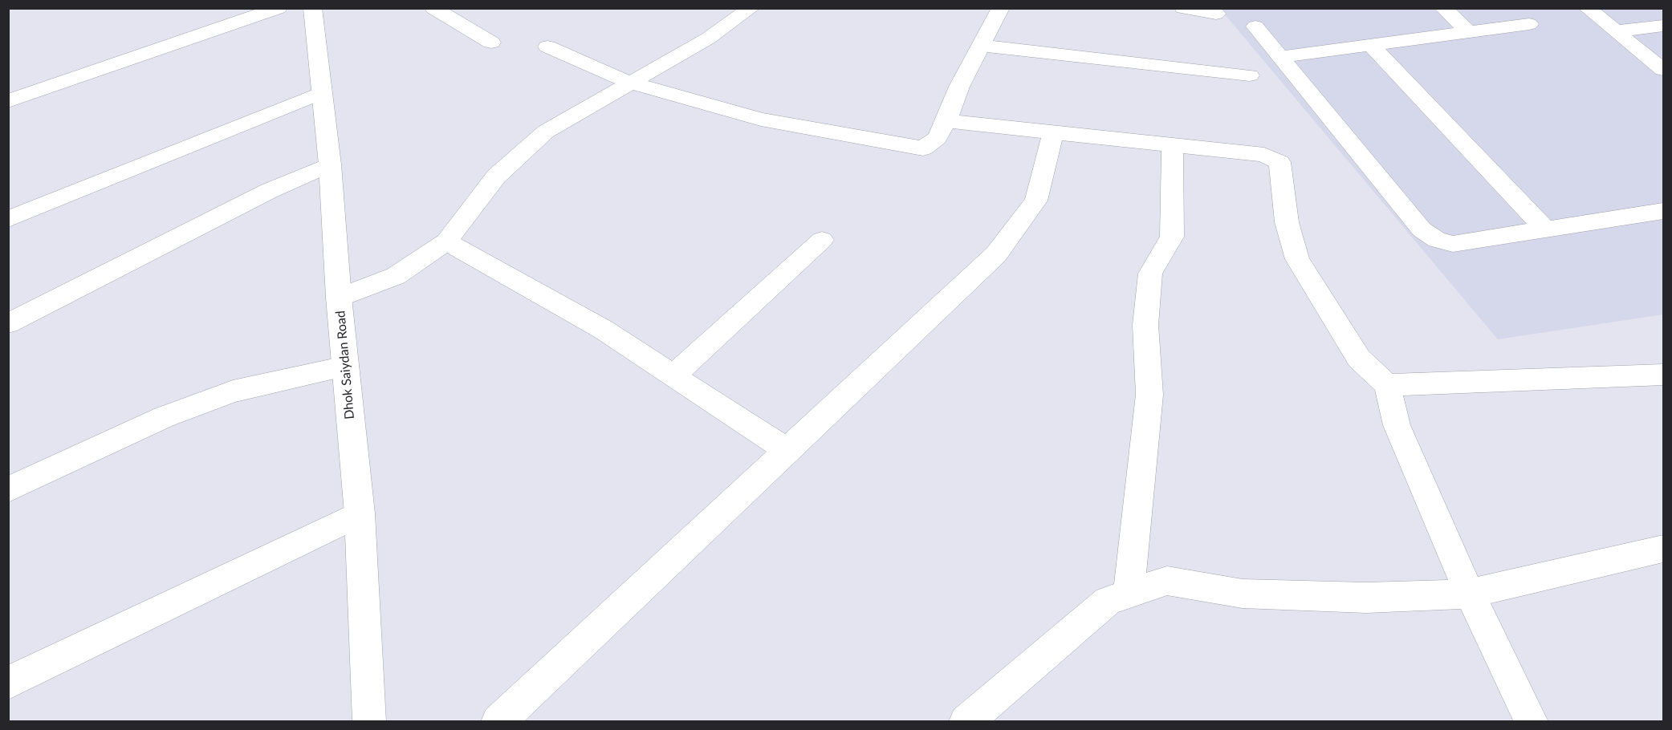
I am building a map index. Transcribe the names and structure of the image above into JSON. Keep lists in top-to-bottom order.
{
  "streets": {
    "street": ["Dhok Saiydan Road"]
  }
}
